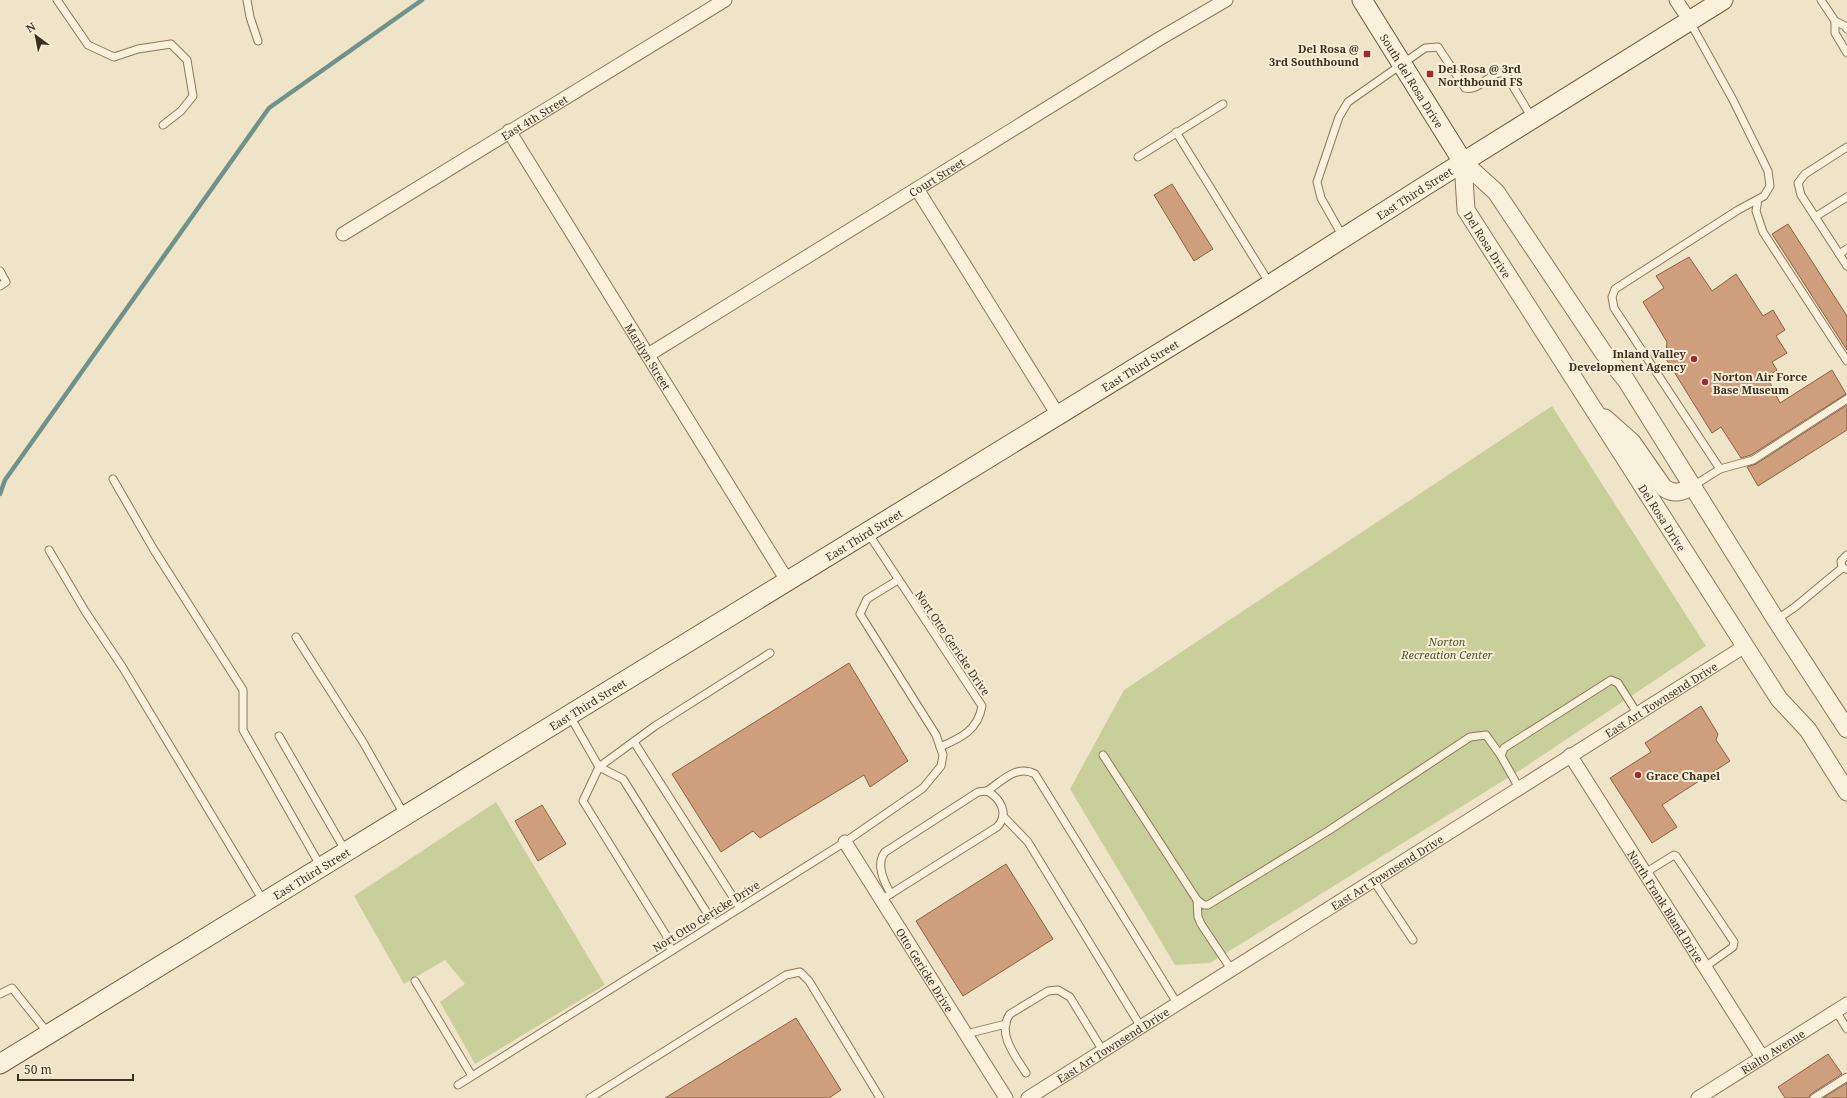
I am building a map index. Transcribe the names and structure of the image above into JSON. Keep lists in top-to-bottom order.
{
  "streets": {
    "main road": ["South del Rosa Drive", "East Third Street"],
    "street": [
      "East 4th Street",
      "Court Street",
      "Del Rosa Drive",
      "Marilyn Street",
      "East Art Townsend Drive",
      "North Frank Bland Drive",
      "Otto Gericke Drive",
      "Rialto Avenue"
    ],
    "lane": ["Nort Otto Gericke Drive"]
  },
  "crossings": [
    ["South del Rosa Drive", "East Third Street"],
    ["South del Rosa Drive", "Del Rosa Drive"],
    ["East 4th Street", "Marilyn Street"],
    ["Court Street", "Marilyn Street"],
    ["East Third Street", "Del Rosa Drive"],
    ["East Third Street", "Marilyn Street"],
    ["East Third Street", "Nort Otto Gericke Drive"],
    ["Del Rosa Drive", "East Art Townsend Drive"],
    ["Nort Otto Gericke Drive", "Otto Gericke Drive"],
    ["East Art Townsend Drive", "North Frank Bland Drive"],
    ["North Frank Bland Drive", "Rialto Avenue"]
  ],
  "parks": ["Norton Recreation Center"],
  "places": {
    "transit": ["Del Rosa @ 3rd Southbound", "Del Rosa @ 3rd Northbound FS"],
    "other": ["Inland Valley Development Agency", "Norton Air Force Base Museum", "Grace Chapel"]
  },
  "scale_bar": "50 m",
  "north": "top left"
}
